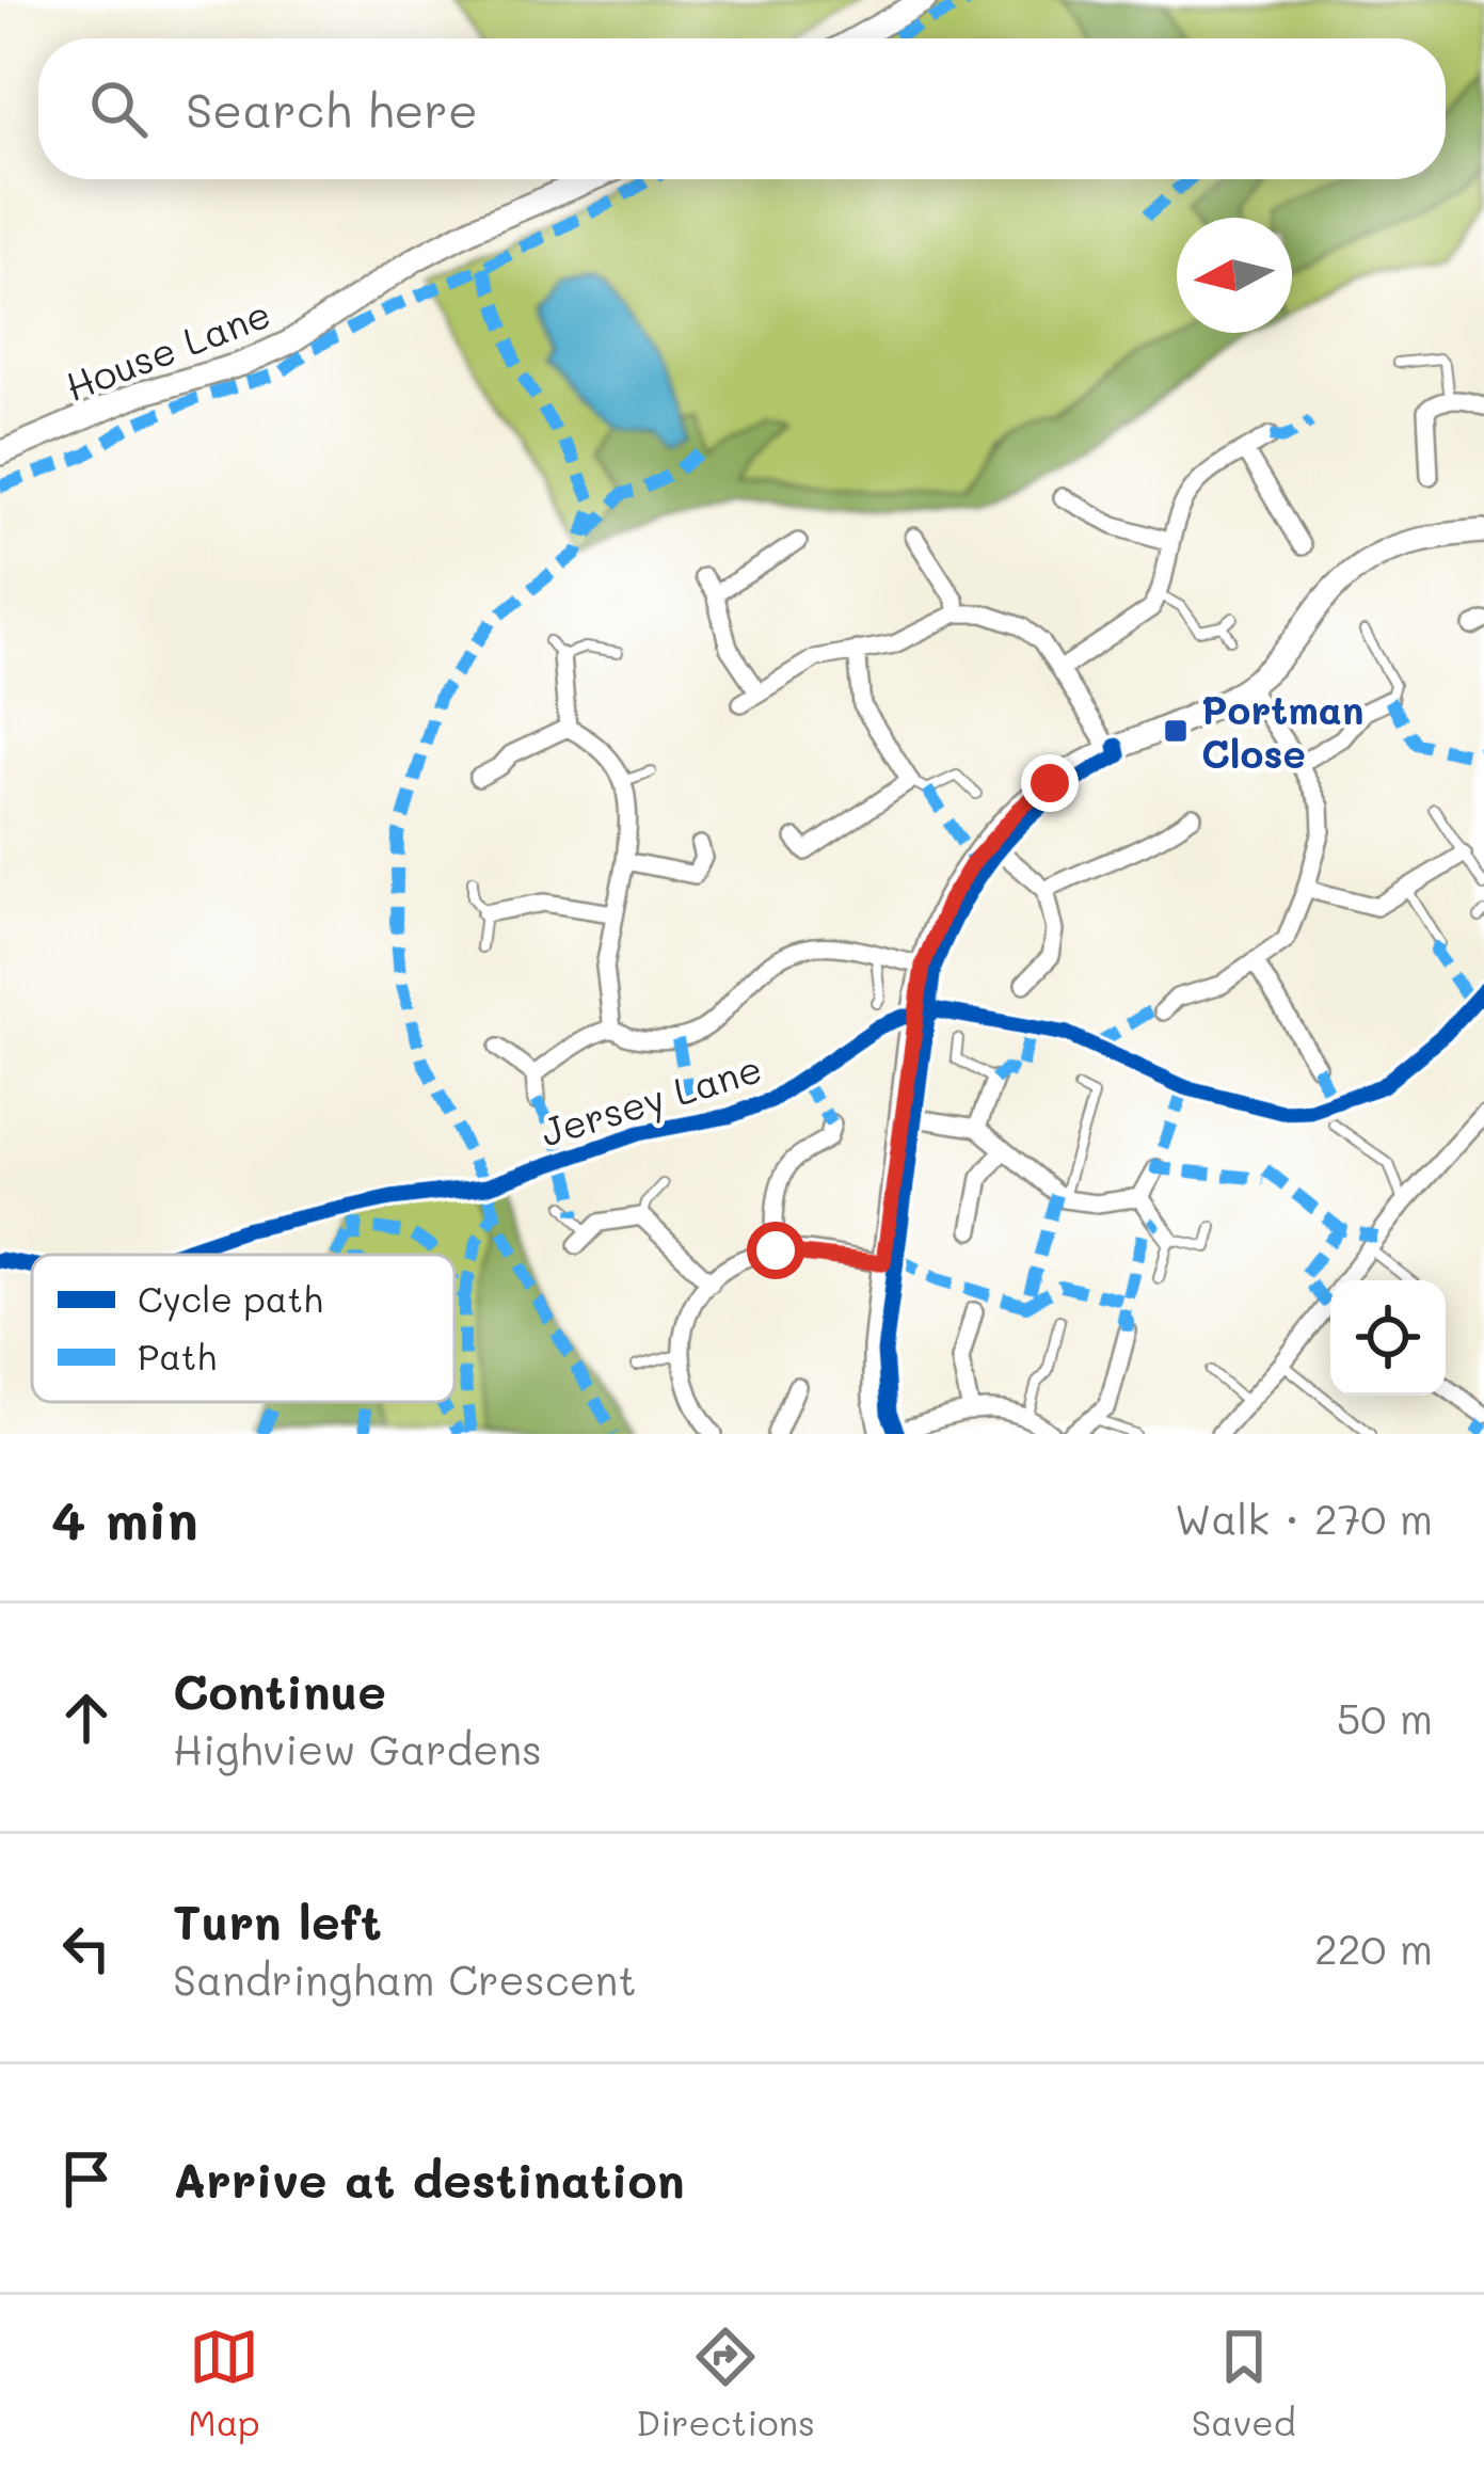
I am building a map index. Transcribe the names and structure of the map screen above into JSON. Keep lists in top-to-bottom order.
{
  "streets": {
    "street": ["House Lane"],
    "cycle path": ["Jersey Lane"]
  },
  "places": {
    "transit": ["Portman Close"]
  },
  "legend": ["Cycle path", "Path"],
  "north": "left",
  "page": {
    "search": "Search here",
    "heading": ["4 min", "Walk · 270 m"],
    "list": [
      ["Continue", "Highview Gardens", "50 m"],
      ["Turn left", "Sandringham Crescent", "220 m"],
      "Arrive at destination"
    ],
    "nav": ["Map", "Directions", "Saved"]
  }
}
